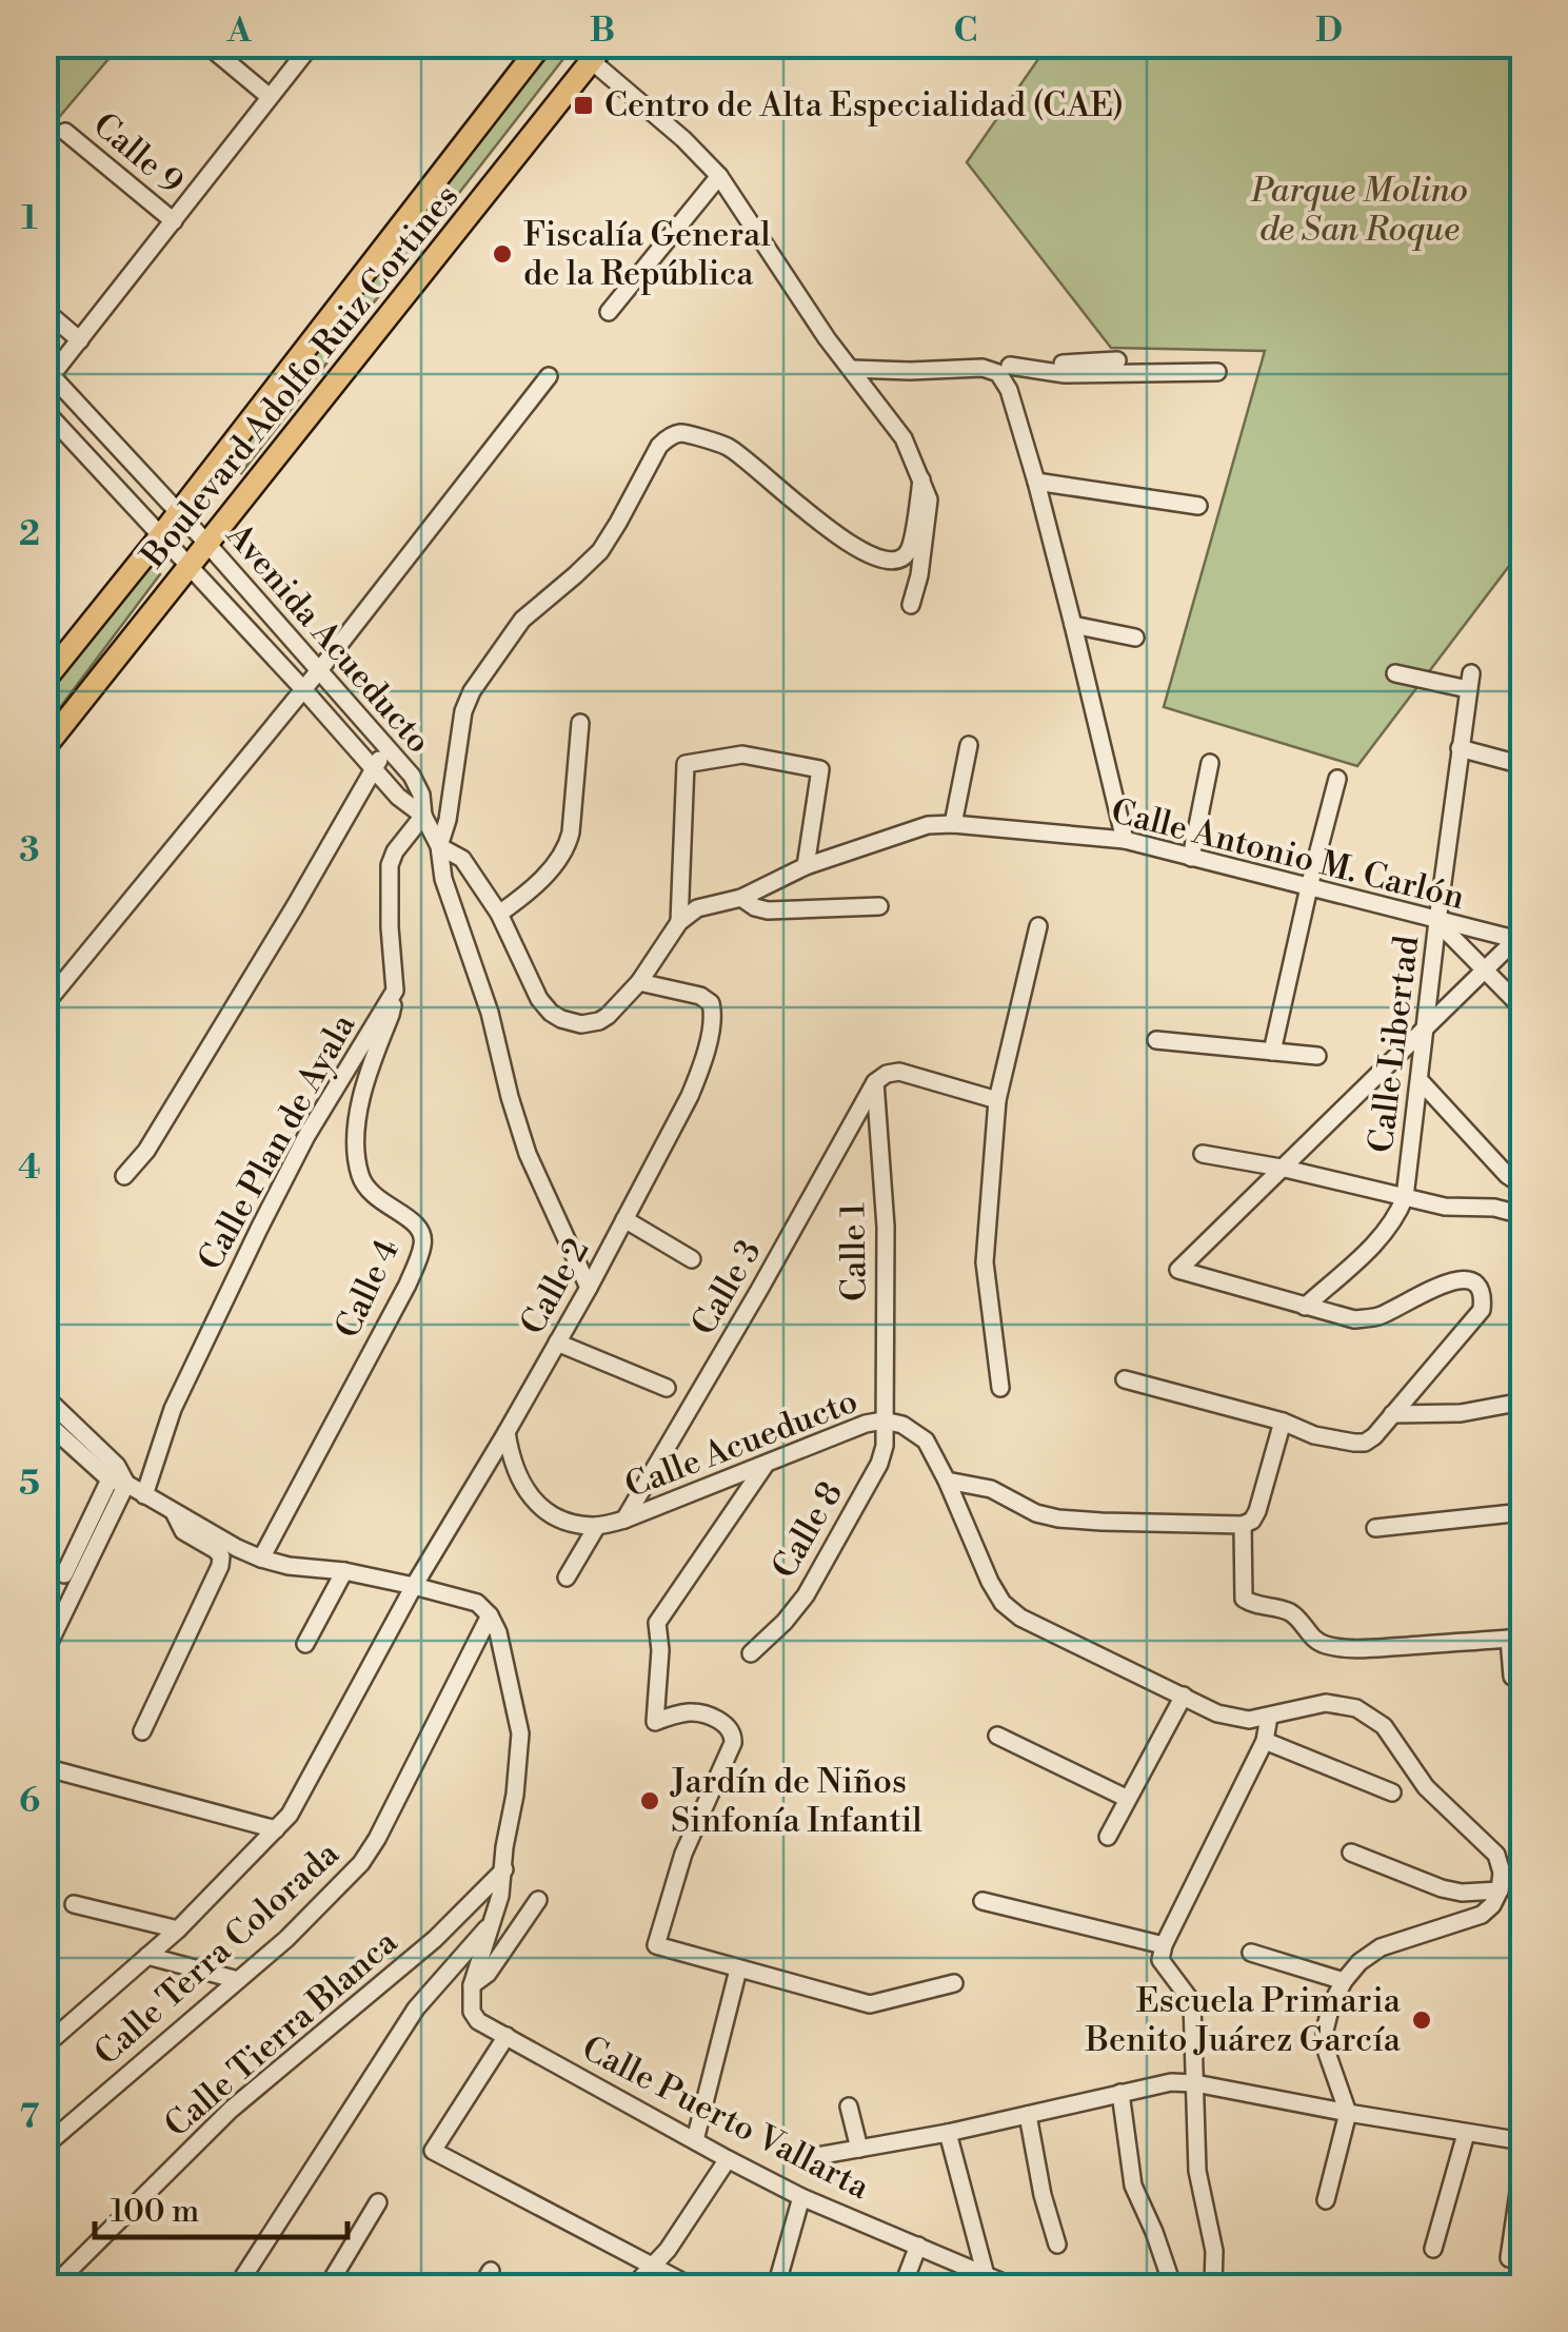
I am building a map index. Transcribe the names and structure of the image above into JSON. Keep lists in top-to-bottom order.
{
  "streets": {
    "main road": ["Boulevard Adolfo Ruiz Cortines"],
    "street": [
      "Calle 9",
      "Avenida Acueducto",
      "Calle Antonio M. Carlón",
      "Calle Libertad",
      "Calle Plan de Ayala",
      "Calle 1",
      "Calle 2",
      "Calle 3",
      "Calle 4",
      "Calle Acueducto",
      "Calle 8",
      "Calle Terra Colorada",
      "Calle Tierra Blanca",
      "Calle Puerto Vallarta"
    ]
  },
  "crossings": [
    ["Boulevard Adolfo Ruiz Cortines", "Avenida Acueducto"],
    ["Avenida Acueducto", "Calle Plan de Ayala"],
    ["Avenida Acueducto", "Calle 2"],
    ["Calle Antonio M. Carlón", "Calle Libertad"],
    ["Calle Plan de Ayala", "Calle 4"],
    ["Calle 1", "Calle 3"],
    ["Calle 1", "Calle Acueducto"],
    ["Calle 1", "Calle 8"],
    ["Calle 2", "Calle Acueducto"],
    ["Calle 3", "Calle Acueducto"],
    ["Calle Acueducto", "Calle 8"]
  ],
  "parks": ["Parque Molino de San Roque"],
  "places": {
    "transit": ["Centro de Alta Especialidad (CAE)"],
    "other": ["Fiscalía General de la República", "Jardín de Niños Sinfonía Infantil", "Escuela Primaria Benito Juárez García"]
  },
  "scale_bar": "100 m",
  "grid": {
    "columns": [
      "A",
      "B",
      "C",
      "D"
    ],
    "rows": [
      "1",
      "2",
      "3",
      "4",
      "5",
      "6",
      "7"
    ]
  }
}
